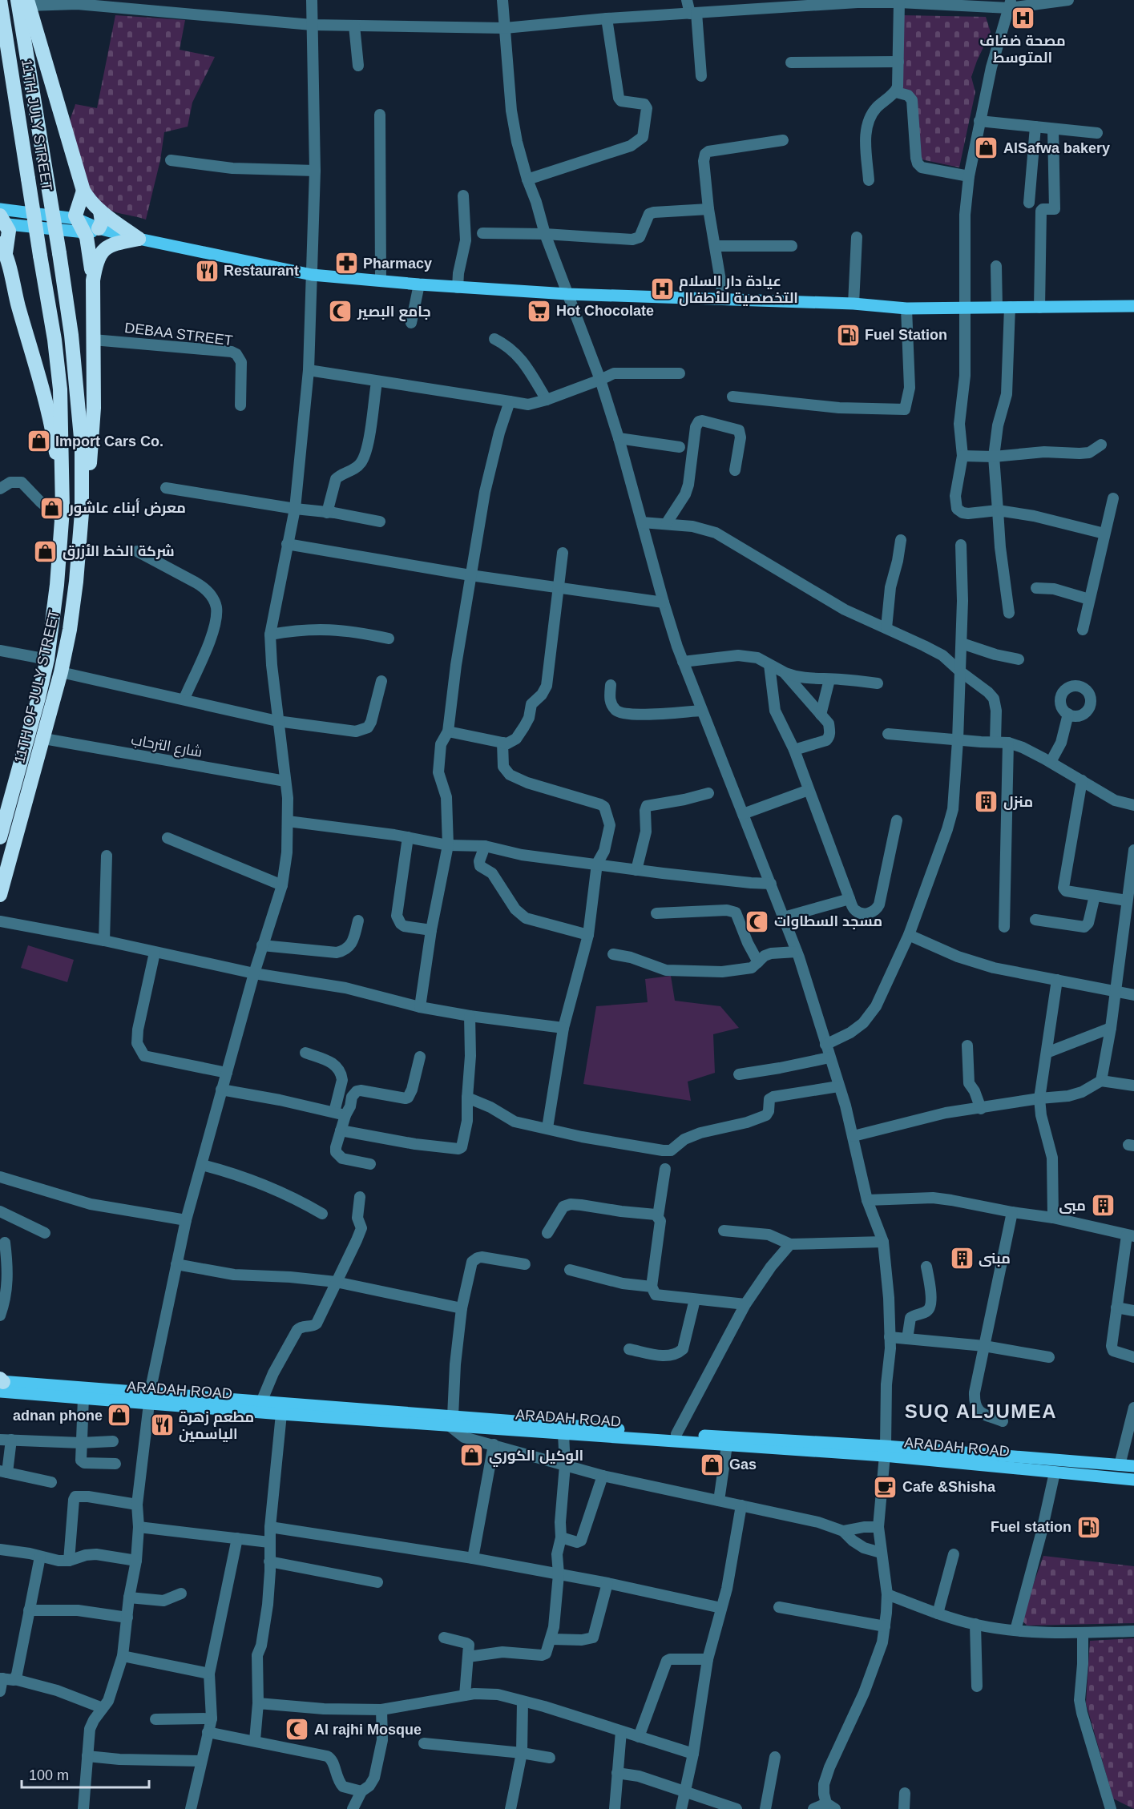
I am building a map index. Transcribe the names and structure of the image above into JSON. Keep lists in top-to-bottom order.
{
  "streets": {
    "highway": ["11TH JULY STREET", "11TH OF JULY STREET"],
    "main road": ["ARADAH ROAD"],
    "street": ["DEBAA STREET", "شارع الترحاب"]
  },
  "crossings": [
    ["11TH JULY STREET", "11TH OF JULY STREET"],
    ["11TH OF JULY STREET", "شارع الترحاب"]
  ],
  "districts": ["SUQ ALJUMEA"],
  "places": {
    "hospital": ["مصحة ضفاف المتوسط", "عيادة دار السلام التخصصية للأطفال"],
    "shop": [
      "AlSafwa bakery",
      "Import Cars Co.",
      "معرض أبناء عاشور",
      "شركة الخط الأزرق",
      "adnan phone",
      "الوكيل الكوري",
      "Gas"
    ],
    "pharmacy": ["Pharmacy"],
    "restaurant": ["Restaurant", "مطعم زهرة الياسمين"],
    "supermarket": ["Hot Chocolate"],
    "mosque": ["جامع البصير", "مسجد السطاوات", "Al rajhi Mosque"],
    "fuel station": ["Fuel Station", "Fuel station"],
    "building": ["منزل", "مبى", "مبنى"],
    "cafe": ["Cafe &Shisha"]
  },
  "scale_bar": "100 m"
}
